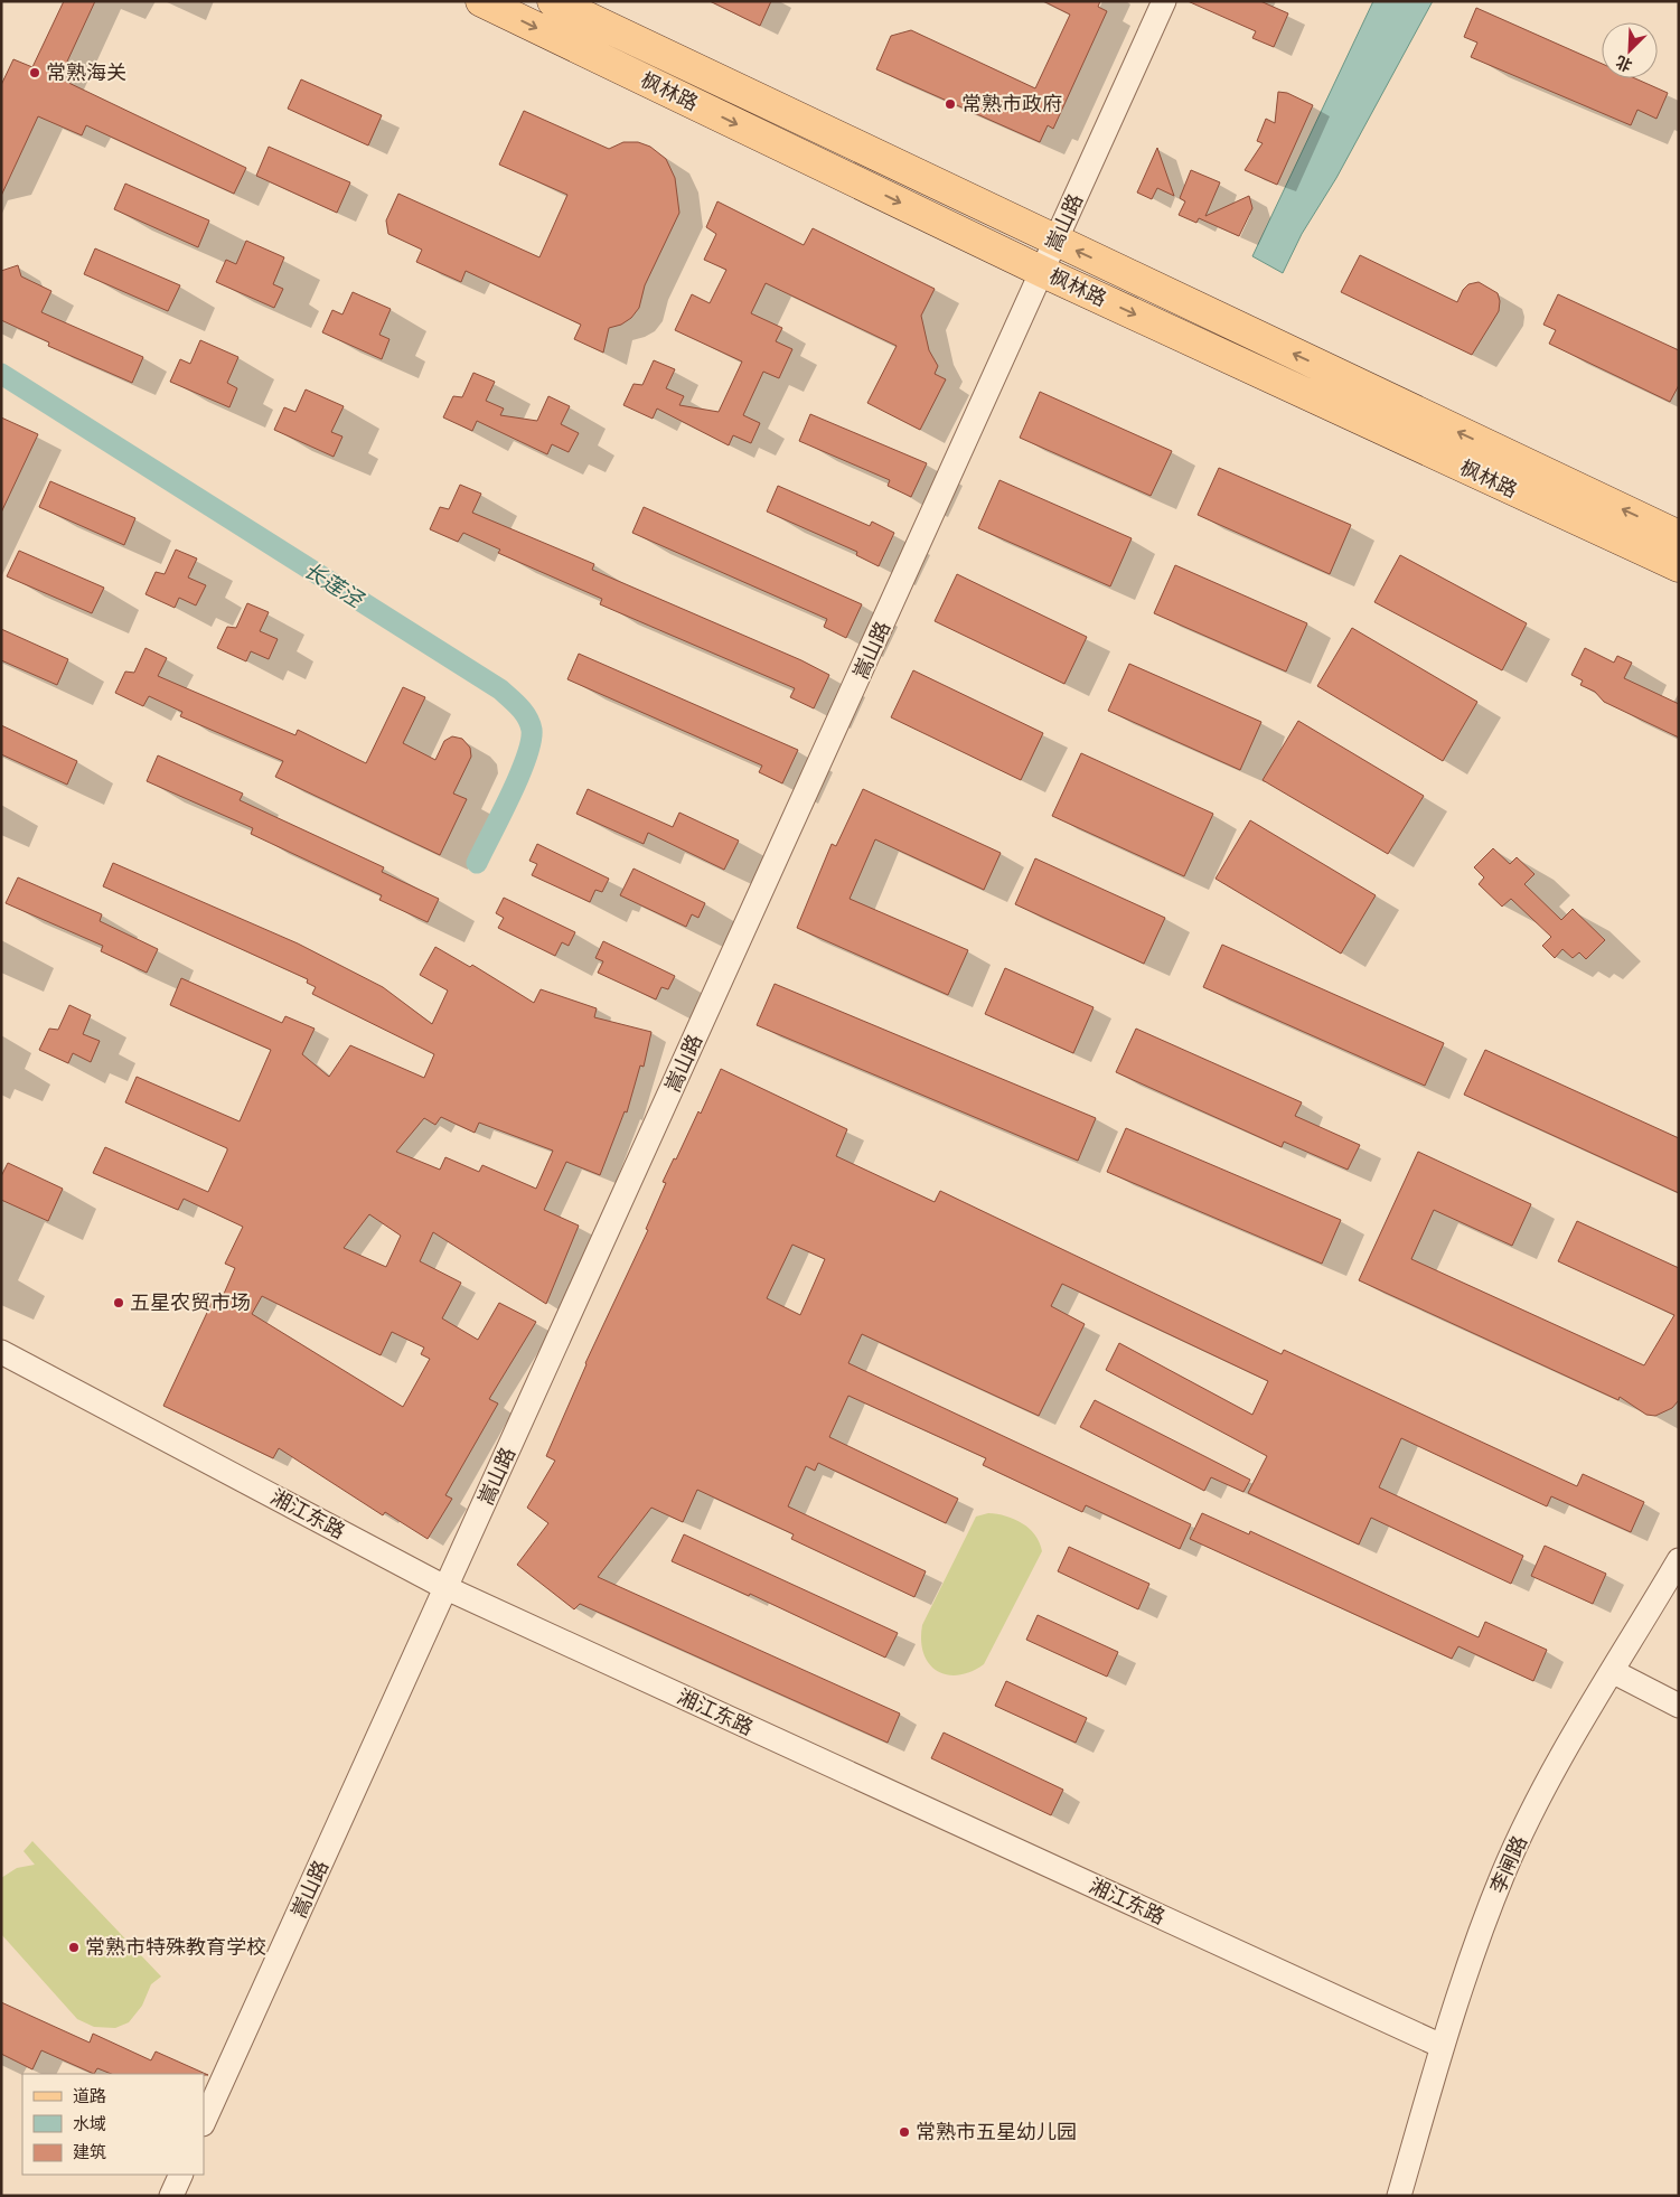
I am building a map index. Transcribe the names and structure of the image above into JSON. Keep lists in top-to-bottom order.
{
  "streets": {
    "main road": ["枫林路"],
    "street": ["嵩山路", "湘江东路", "李闸路"]
  },
  "crossings": [
    ["枫林路", "嵩山路"],
    ["嵩山路", "湘江东路"],
    ["湘江东路", "李闸路"]
  ],
  "water": ["长莲泾"],
  "places": [
    "常熟海关",
    "常熟市政府",
    "五星农贸市场",
    "常熟市特殊教育学校",
    "常熟市五星幼儿园"
  ],
  "legend": ["道路", "水域", "建筑"],
  "north": "bottom left"
}
